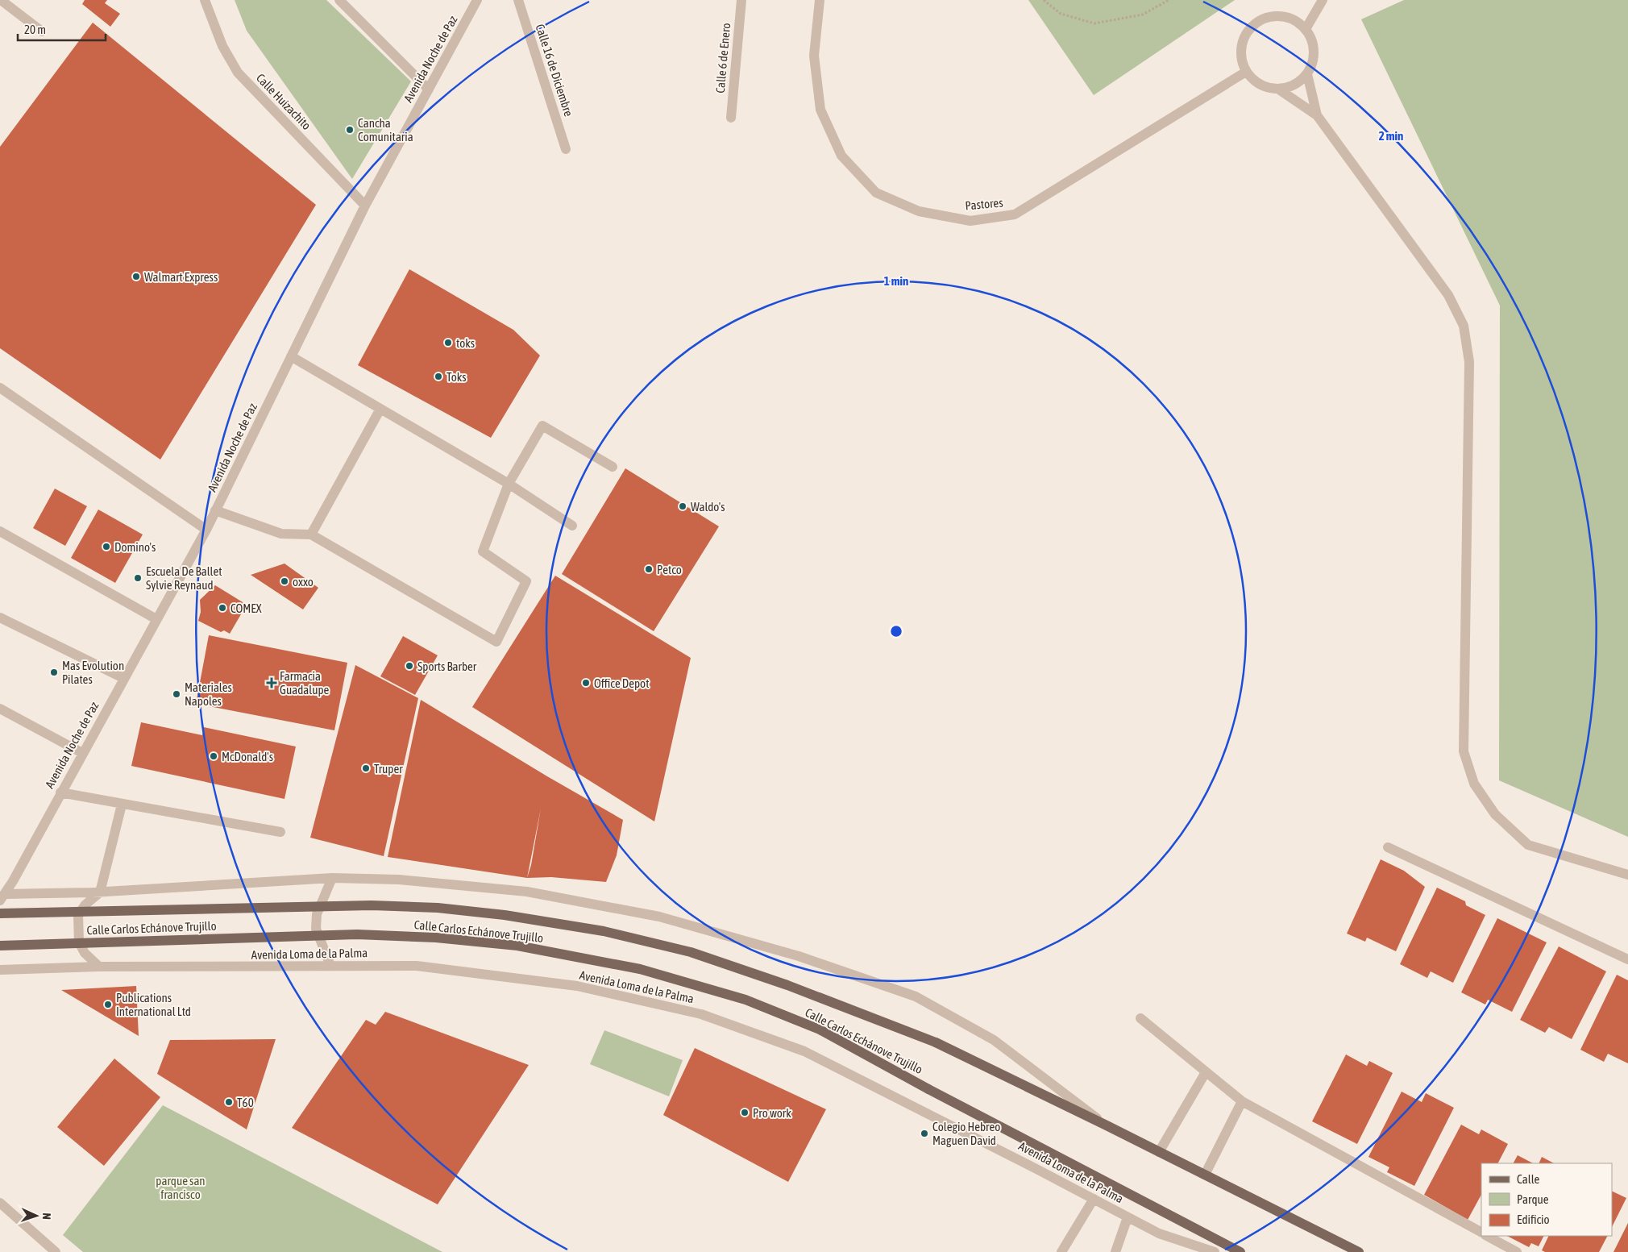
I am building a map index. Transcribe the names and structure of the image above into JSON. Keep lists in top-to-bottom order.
{
  "streets": {
    "main road": ["Calle Carlos Echánove Trujillo", "Avenida Loma de la Palma"],
    "street": [
      "Calle 6 de Enero",
      "Avenida Noche de Paz",
      "Calle 16 de Diciembre",
      "Calle Huizachito",
      "Pastores"
    ]
  },
  "crossings": [
    ["Avenida Noche de Paz", "Calle Huizachito"],
    ["Calle Carlos Echánove Trujillo", "Avenida Loma de la Palma"]
  ],
  "parks": ["parque san francisco"],
  "places": {
    "other": [
      "Cancha Comunitaria",
      "Walmart Express",
      "toks",
      "Toks",
      "Waldo's",
      "Domino's",
      "Petco",
      "Escuela De Ballet Sylvie Reynaud",
      "oxxo",
      "COMEX",
      "Sports Barber",
      "Mas Evolution Pilates",
      "Office Depot",
      "Materiales Napoles",
      "McDonald's",
      "Truper",
      "Publications International Ltd",
      "T60",
      "Pro work",
      "Colegio Hebreo Maguen David"
    ],
    "health": ["Farmacia Guadalupe"]
  },
  "legend": ["Calle", "Parque", "Edificio"],
  "scale_bar": "20 m",
  "north": "right",
  "rings": ["2 min", "1 min"]
}
